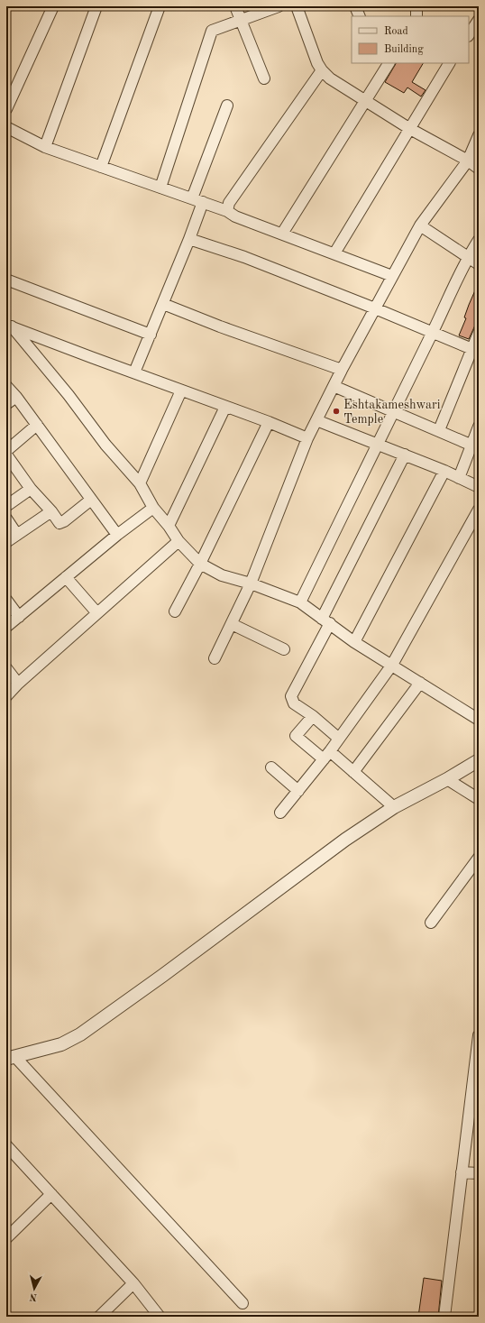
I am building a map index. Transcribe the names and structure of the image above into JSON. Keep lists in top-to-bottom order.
{
  "places": ["Eshtakameshwari Temple"],
  "legend": ["Road", "Building"],
  "north": "bottom"
}
